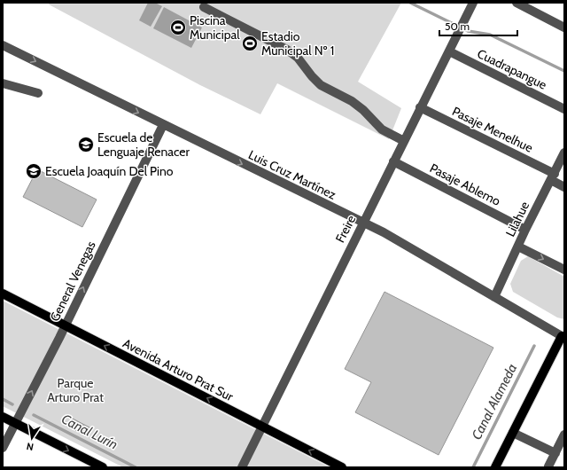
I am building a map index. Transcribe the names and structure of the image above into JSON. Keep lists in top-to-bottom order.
{
  "streets": {
    "main road": ["Avenida Arturo Prat Sur"],
    "street": [
      "Cuadrapangue",
      "Pasaje Menelhue",
      "Luis Cruz Martínez",
      "Pasaje Ablemo",
      "Lilahue",
      "Freire",
      "General Venegas"
    ]
  },
  "crossings": [
    ["Cuadrapangue", "Freire"],
    ["Pasaje Menelhue", "Lilahue"],
    ["Pasaje Menelhue", "Freire"],
    ["Luis Cruz Martínez", "Lilahue"],
    ["Luis Cruz Martínez", "Freire"],
    ["Luis Cruz Martínez", "General Venegas"],
    ["Pasaje Ablemo", "Lilahue"],
    ["Pasaje Ablemo", "Freire"],
    ["Freire", "Avenida Arturo Prat Sur"],
    ["General Venegas", "Avenida Arturo Prat Sur"]
  ],
  "one_way": ["Luis Cruz Martínez", "General Venegas", "Avenida Arturo Prat Sur"],
  "water": ["Canal Alameda", "Canal Lurín"],
  "parks": ["Parque Arturo Prat"],
  "places": {
    "sports": ["Piscina Municipal", "Estadio Municipal Nº 1"],
    "school or university": ["Escuela de Lenguaje Renacer", "Escuela Joaquín Del Pino"]
  },
  "scale_bar": "50 m",
  "north": "bottom"
}
